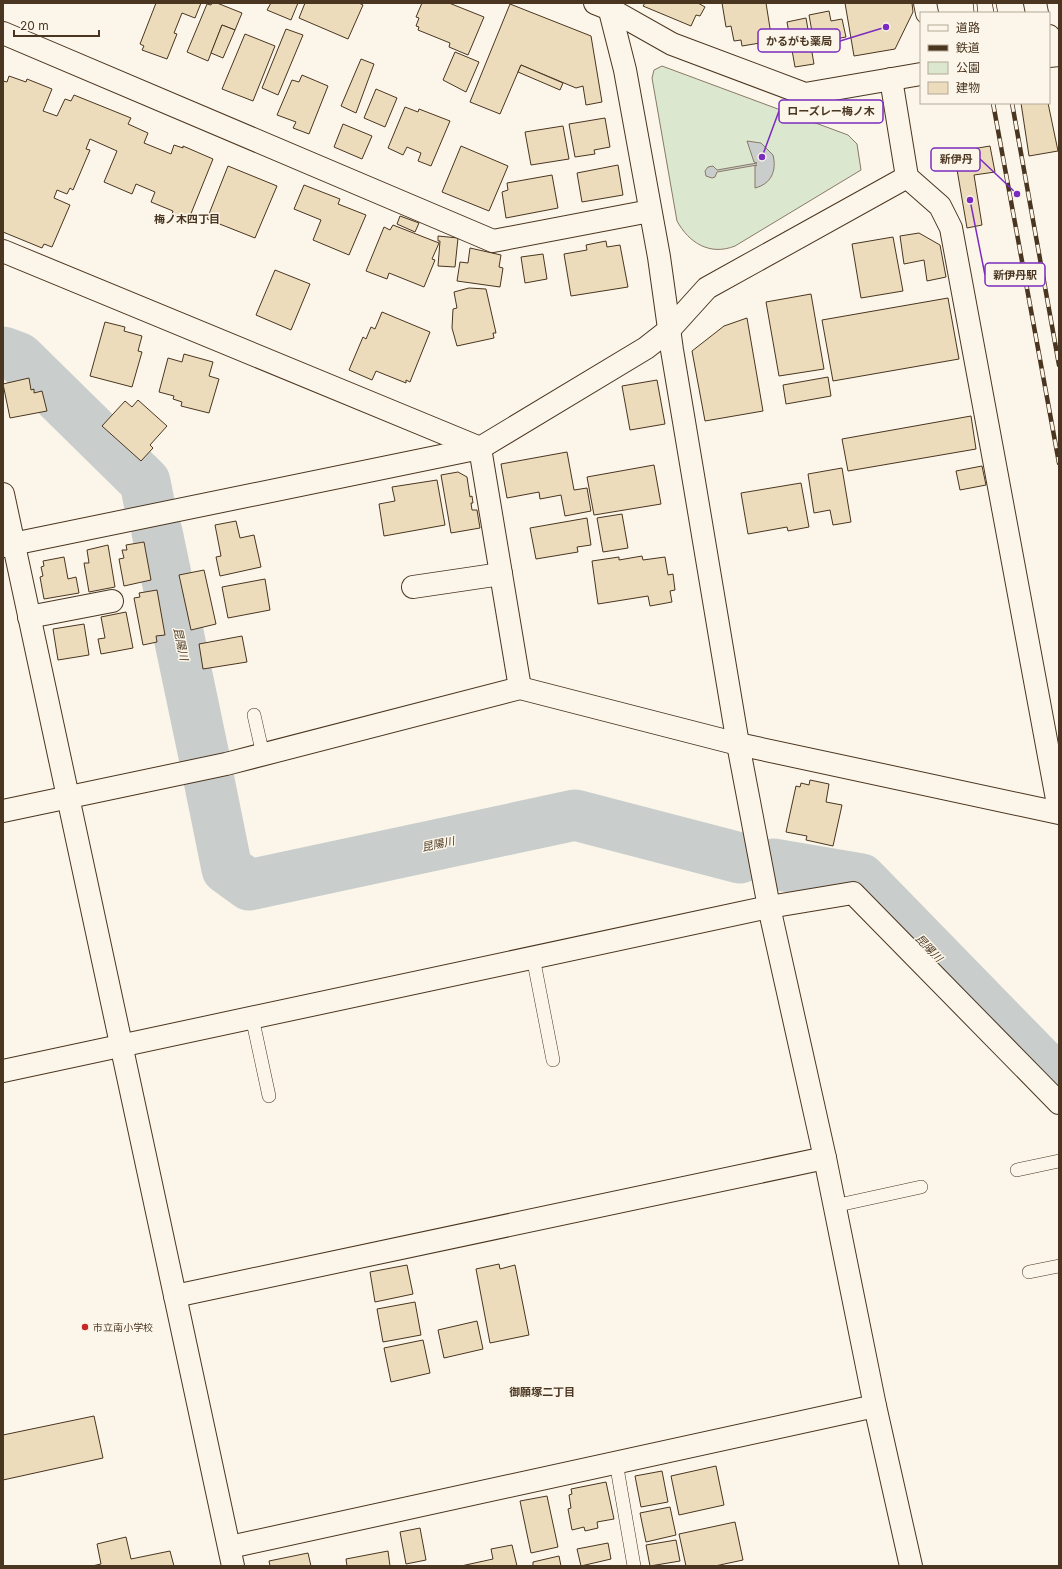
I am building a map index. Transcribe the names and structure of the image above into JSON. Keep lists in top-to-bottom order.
{
  "districts": ["梅ノ木四丁目", "御願塚二丁目"],
  "water": ["昆陽川"],
  "places": [
    "かるがも薬局",
    "ローズレー梅ノ木",
    "新伊丹",
    "新伊丹駅",
    "市立南小学校"
  ],
  "legend": [
    "道路",
    "鉄道",
    "公園",
    "建物"
  ],
  "scale_bar": "20 m"
}
